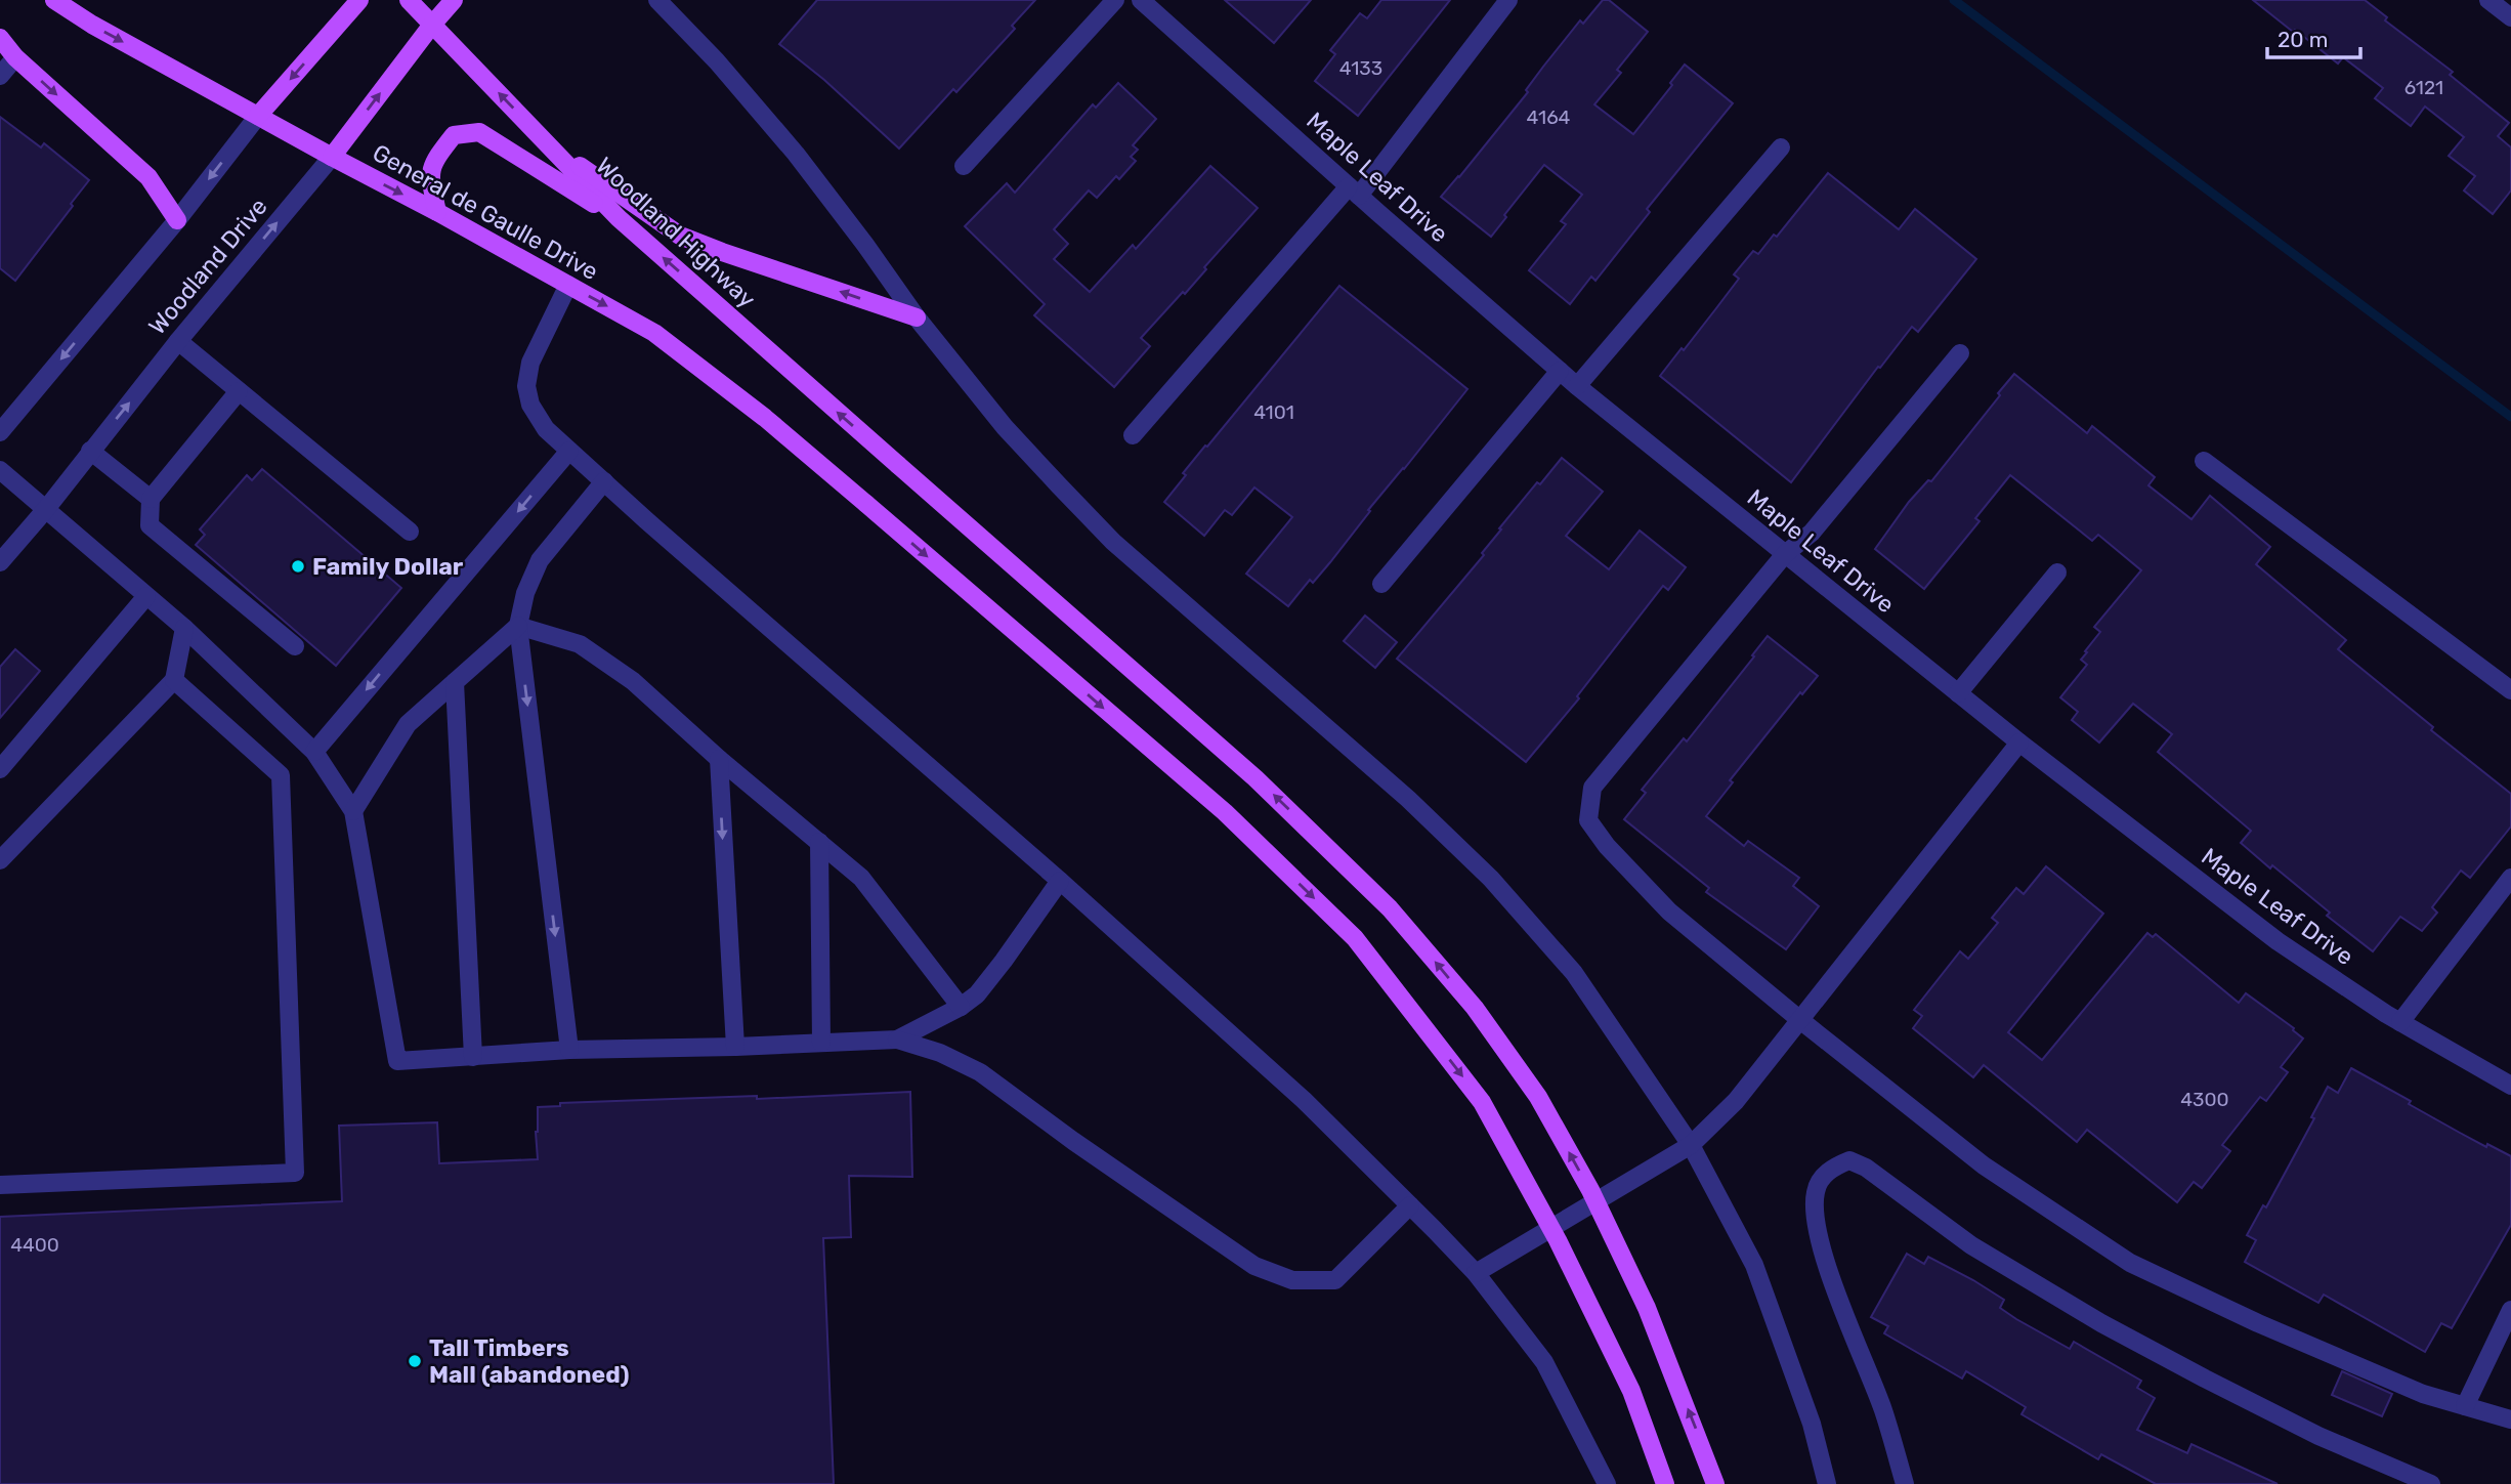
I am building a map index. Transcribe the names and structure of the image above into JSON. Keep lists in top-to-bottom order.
{
  "streets": {
    "main road": ["General de Gaulle Drive", "Woodland Highway", "Woodland Drive"],
    "street": ["Maple Leaf Drive"]
  },
  "crossings": [
    ["General de Gaulle Drive", "Woodland Drive"],
    ["Woodland Highway", "Woodland Drive"]
  ],
  "one_way": ["General de Gaulle Drive", "Woodland Highway", "Woodland Drive"],
  "places": ["Family Dollar", "Tall Timbers Mall (abandoned)"],
  "house_numbers": [
    "4133",
    "6121",
    "4164",
    "4101",
    "4300",
    "4400"
  ],
  "scale_bar": "20 m"
}
